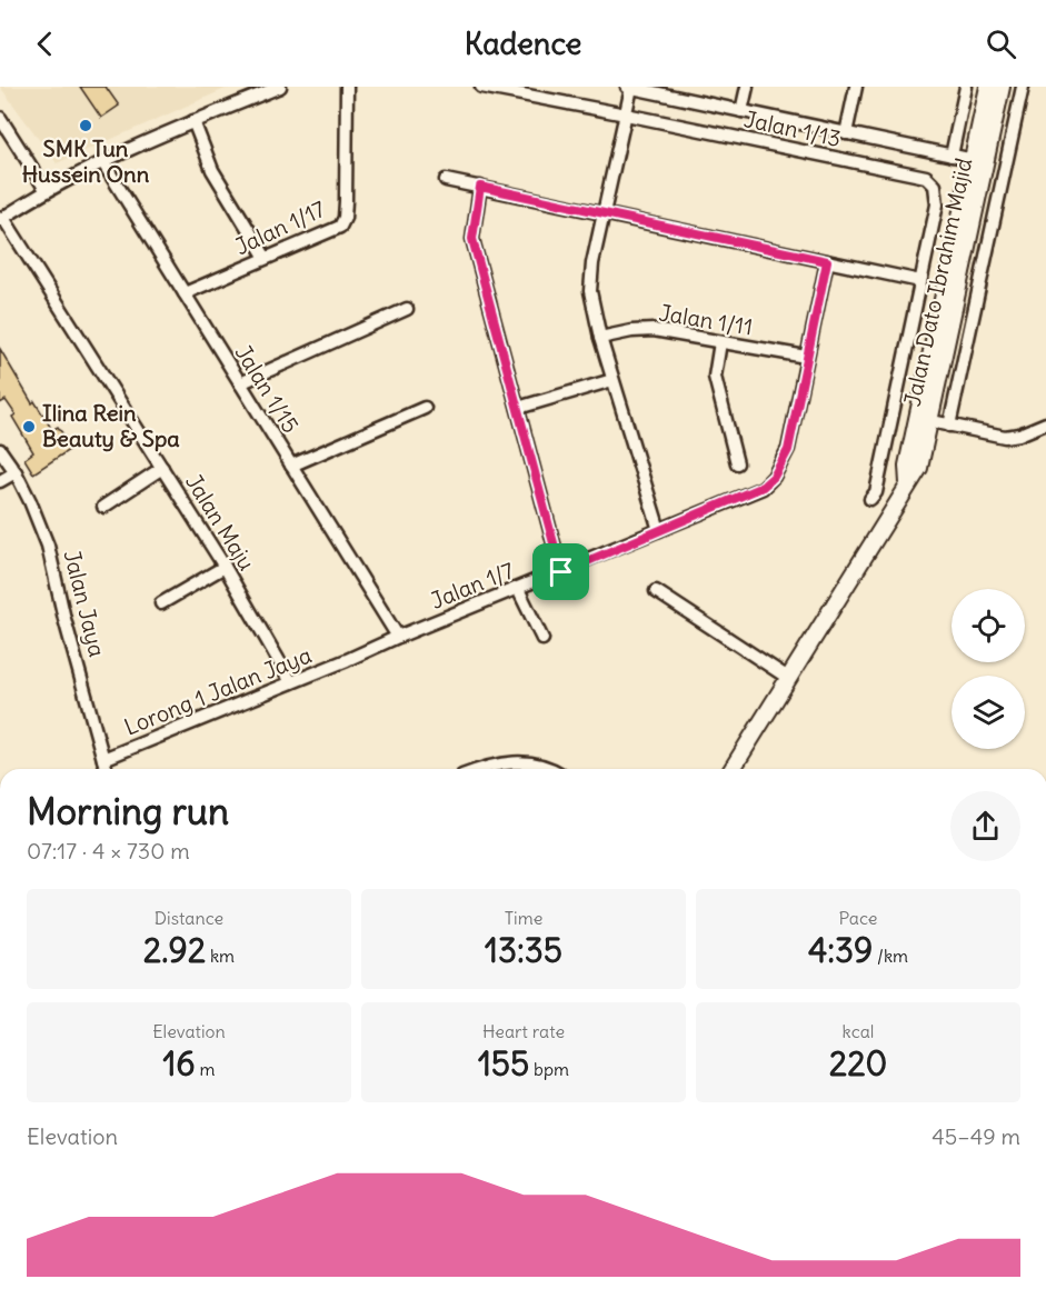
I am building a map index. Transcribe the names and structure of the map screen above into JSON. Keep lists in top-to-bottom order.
{
  "streets": {
    "street": [
      "Jalan 1/13",
      "Jalan 1/17",
      "Jalan Dato Ibrahim Majid",
      "Jalan 1/11",
      "Jalan 1/15",
      "Jalan Maju",
      "Jalan 1/7",
      "Jalan Jaya",
      "Lorong 1 Jalan Jaya"
    ]
  },
  "crossings": [
    ["Jalan 1/17", "Jalan 1/15"],
    ["Jalan 1/11", "Jalan 1/7"],
    ["Jalan 1/15", "Jalan 1/7"],
    ["Jalan Maju", "Lorong 1 Jalan Jaya"],
    ["Jalan 1/7", "Lorong 1 Jalan Jaya"],
    ["Jalan Jaya", "Lorong 1 Jalan Jaya"]
  ],
  "places": ["SMK Tun Hussein Onn", "Ilina Rein Beauty & Spa"],
  "page": {
    "header": "Kadence",
    "heading": ["Morning run", "07:17 · 4 × 730 m"],
    "stats": [
      ["Distance", "2.92 km"],
      ["Time", "13:35"],
      ["Pace", "4:39 /km"],
      ["Elevation", "16 m"],
      ["Heart rate", "155 bpm"],
      ["kcal", "220"]
    ],
    "chart": ["Elevation", "45–49 m"]
  }
}
